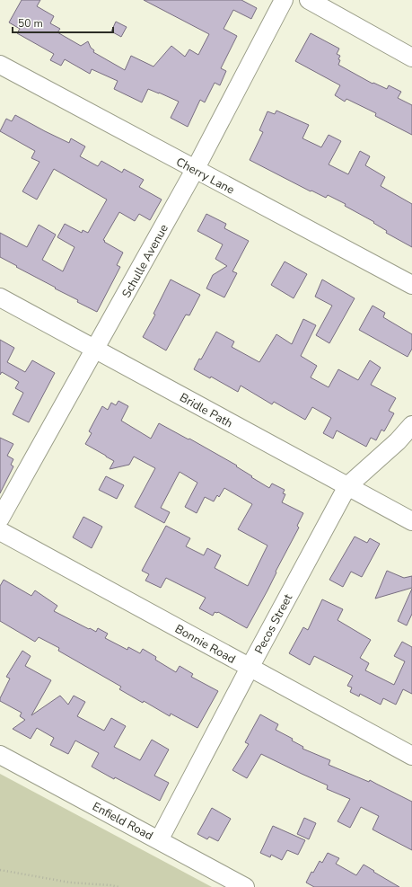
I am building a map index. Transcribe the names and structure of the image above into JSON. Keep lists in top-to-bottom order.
{
  "streets": {
    "street": [
      "Cherry Lane",
      "Schulle Avenue",
      "Bridle Path",
      "Pecos Street",
      "Bonnie Road",
      "Enfield Road"
    ]
  },
  "crossings": [
    ["Cherry Lane", "Schulle Avenue"],
    ["Schulle Avenue", "Bridle Path"],
    ["Bridle Path", "Pecos Street"],
    ["Pecos Street", "Bonnie Road"],
    ["Pecos Street", "Enfield Road"]
  ],
  "scale_bar": "50 m"
}
